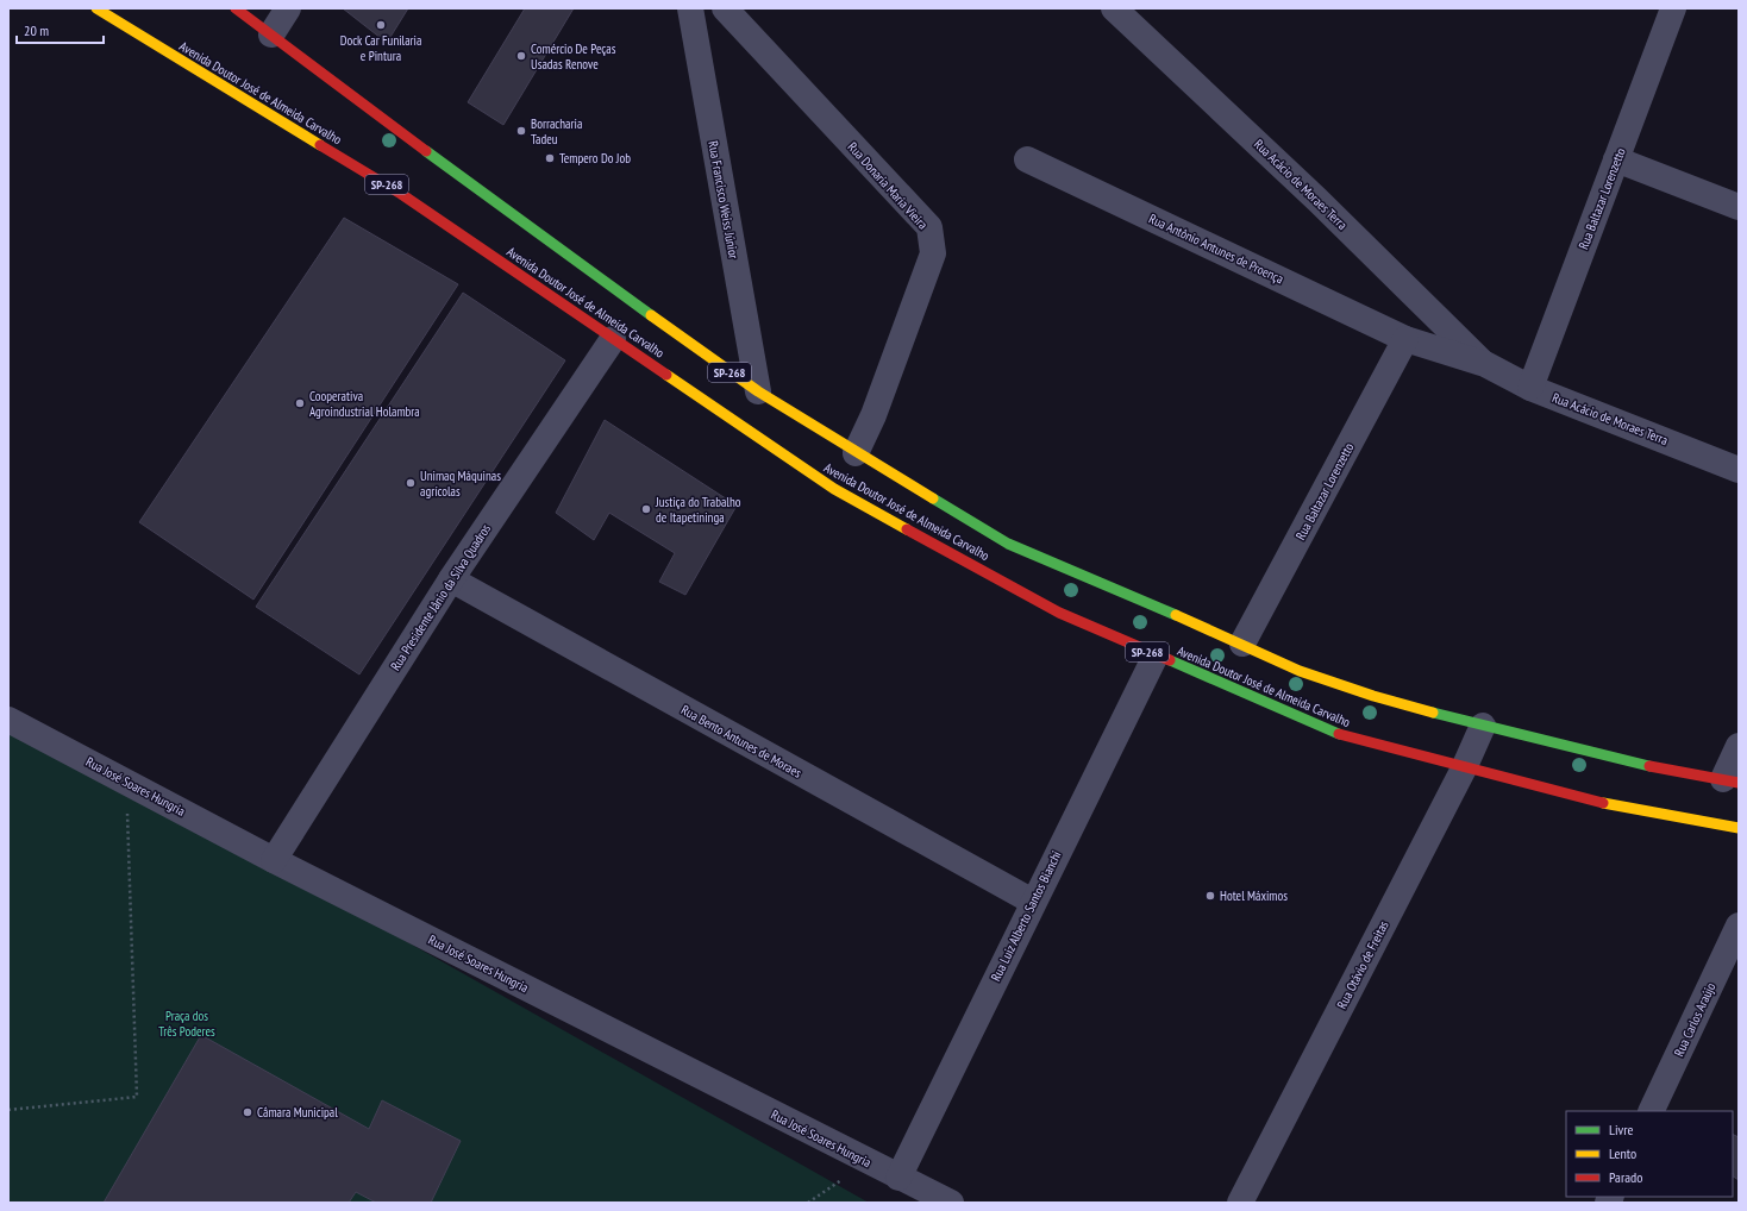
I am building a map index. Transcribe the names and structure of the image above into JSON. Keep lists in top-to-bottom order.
{
  "streets": {
    "main road": ["Avenida Doutor José de Almeida Carvalho", "SP-268"],
    "street": [
      "Rua Acácio de Moraes Terra",
      "Rua Donaria Maria Vieira",
      "Rua Baltazar Lorenzetto",
      "Rua Francisco Weiss Júnior",
      "Rua Antônio Antunes de Proença",
      "Rua Presidente Jânio da Silva Quadros",
      "Rua Bento Antunes de Moraes",
      "Rua José Soares Hungria",
      "Rua Luiz Alberto Santos Bianchi",
      "Rua Otávio de Freitas",
      "Rua Carlos Araújo"
    ]
  },
  "crossings": [
    ["Avenida Doutor José de Almeida Carvalho", "Rua Donaria Maria Vieira"],
    ["Avenida Doutor José de Almeida Carvalho", "Rua Baltazar Lorenzetto"],
    ["Avenida Doutor José de Almeida Carvalho", "Rua Francisco Weiss Júnior"],
    ["Avenida Doutor José de Almeida Carvalho", "Rua Presidente Jânio da Silva Quadros"],
    ["Avenida Doutor José de Almeida Carvalho", "Rua Luiz Alberto Santos Bianchi"],
    ["Avenida Doutor José de Almeida Carvalho", "Rua Otávio de Freitas"],
    ["Rua Acácio de Moraes Terra", "Rua Baltazar Lorenzetto"],
    ["Rua Acácio de Moraes Terra", "Rua Antônio Antunes de Proença"],
    ["Rua Baltazar Lorenzetto", "Rua Antônio Antunes de Proença"],
    ["Rua Presidente Jânio da Silva Quadros", "Rua Bento Antunes de Moraes"],
    ["Rua Presidente Jânio da Silva Quadros", "Rua José Soares Hungria"],
    ["Rua Bento Antunes de Moraes", "Rua Luiz Alberto Santos Bianchi"],
    ["Rua José Soares Hungria", "Rua Luiz Alberto Santos Bianchi"]
  ],
  "parks": ["Praça dos Três Poderes"],
  "places": [
    "Dock Car Funilaria e Pintura",
    "Comércio De Peças Usadas Renove",
    "Borracharia Tadeu",
    "Tempero Do Job",
    "Cooperativa Agroindustrial Holambra",
    "Unimaq Máquinas agrícolas",
    "Justiça do Trabalho de Itapetininga",
    "Hotel Máximos",
    "Câmara Municipal"
  ],
  "legend": ["Livre", "Lento", "Parado"],
  "scale_bar": "20 m"
}
